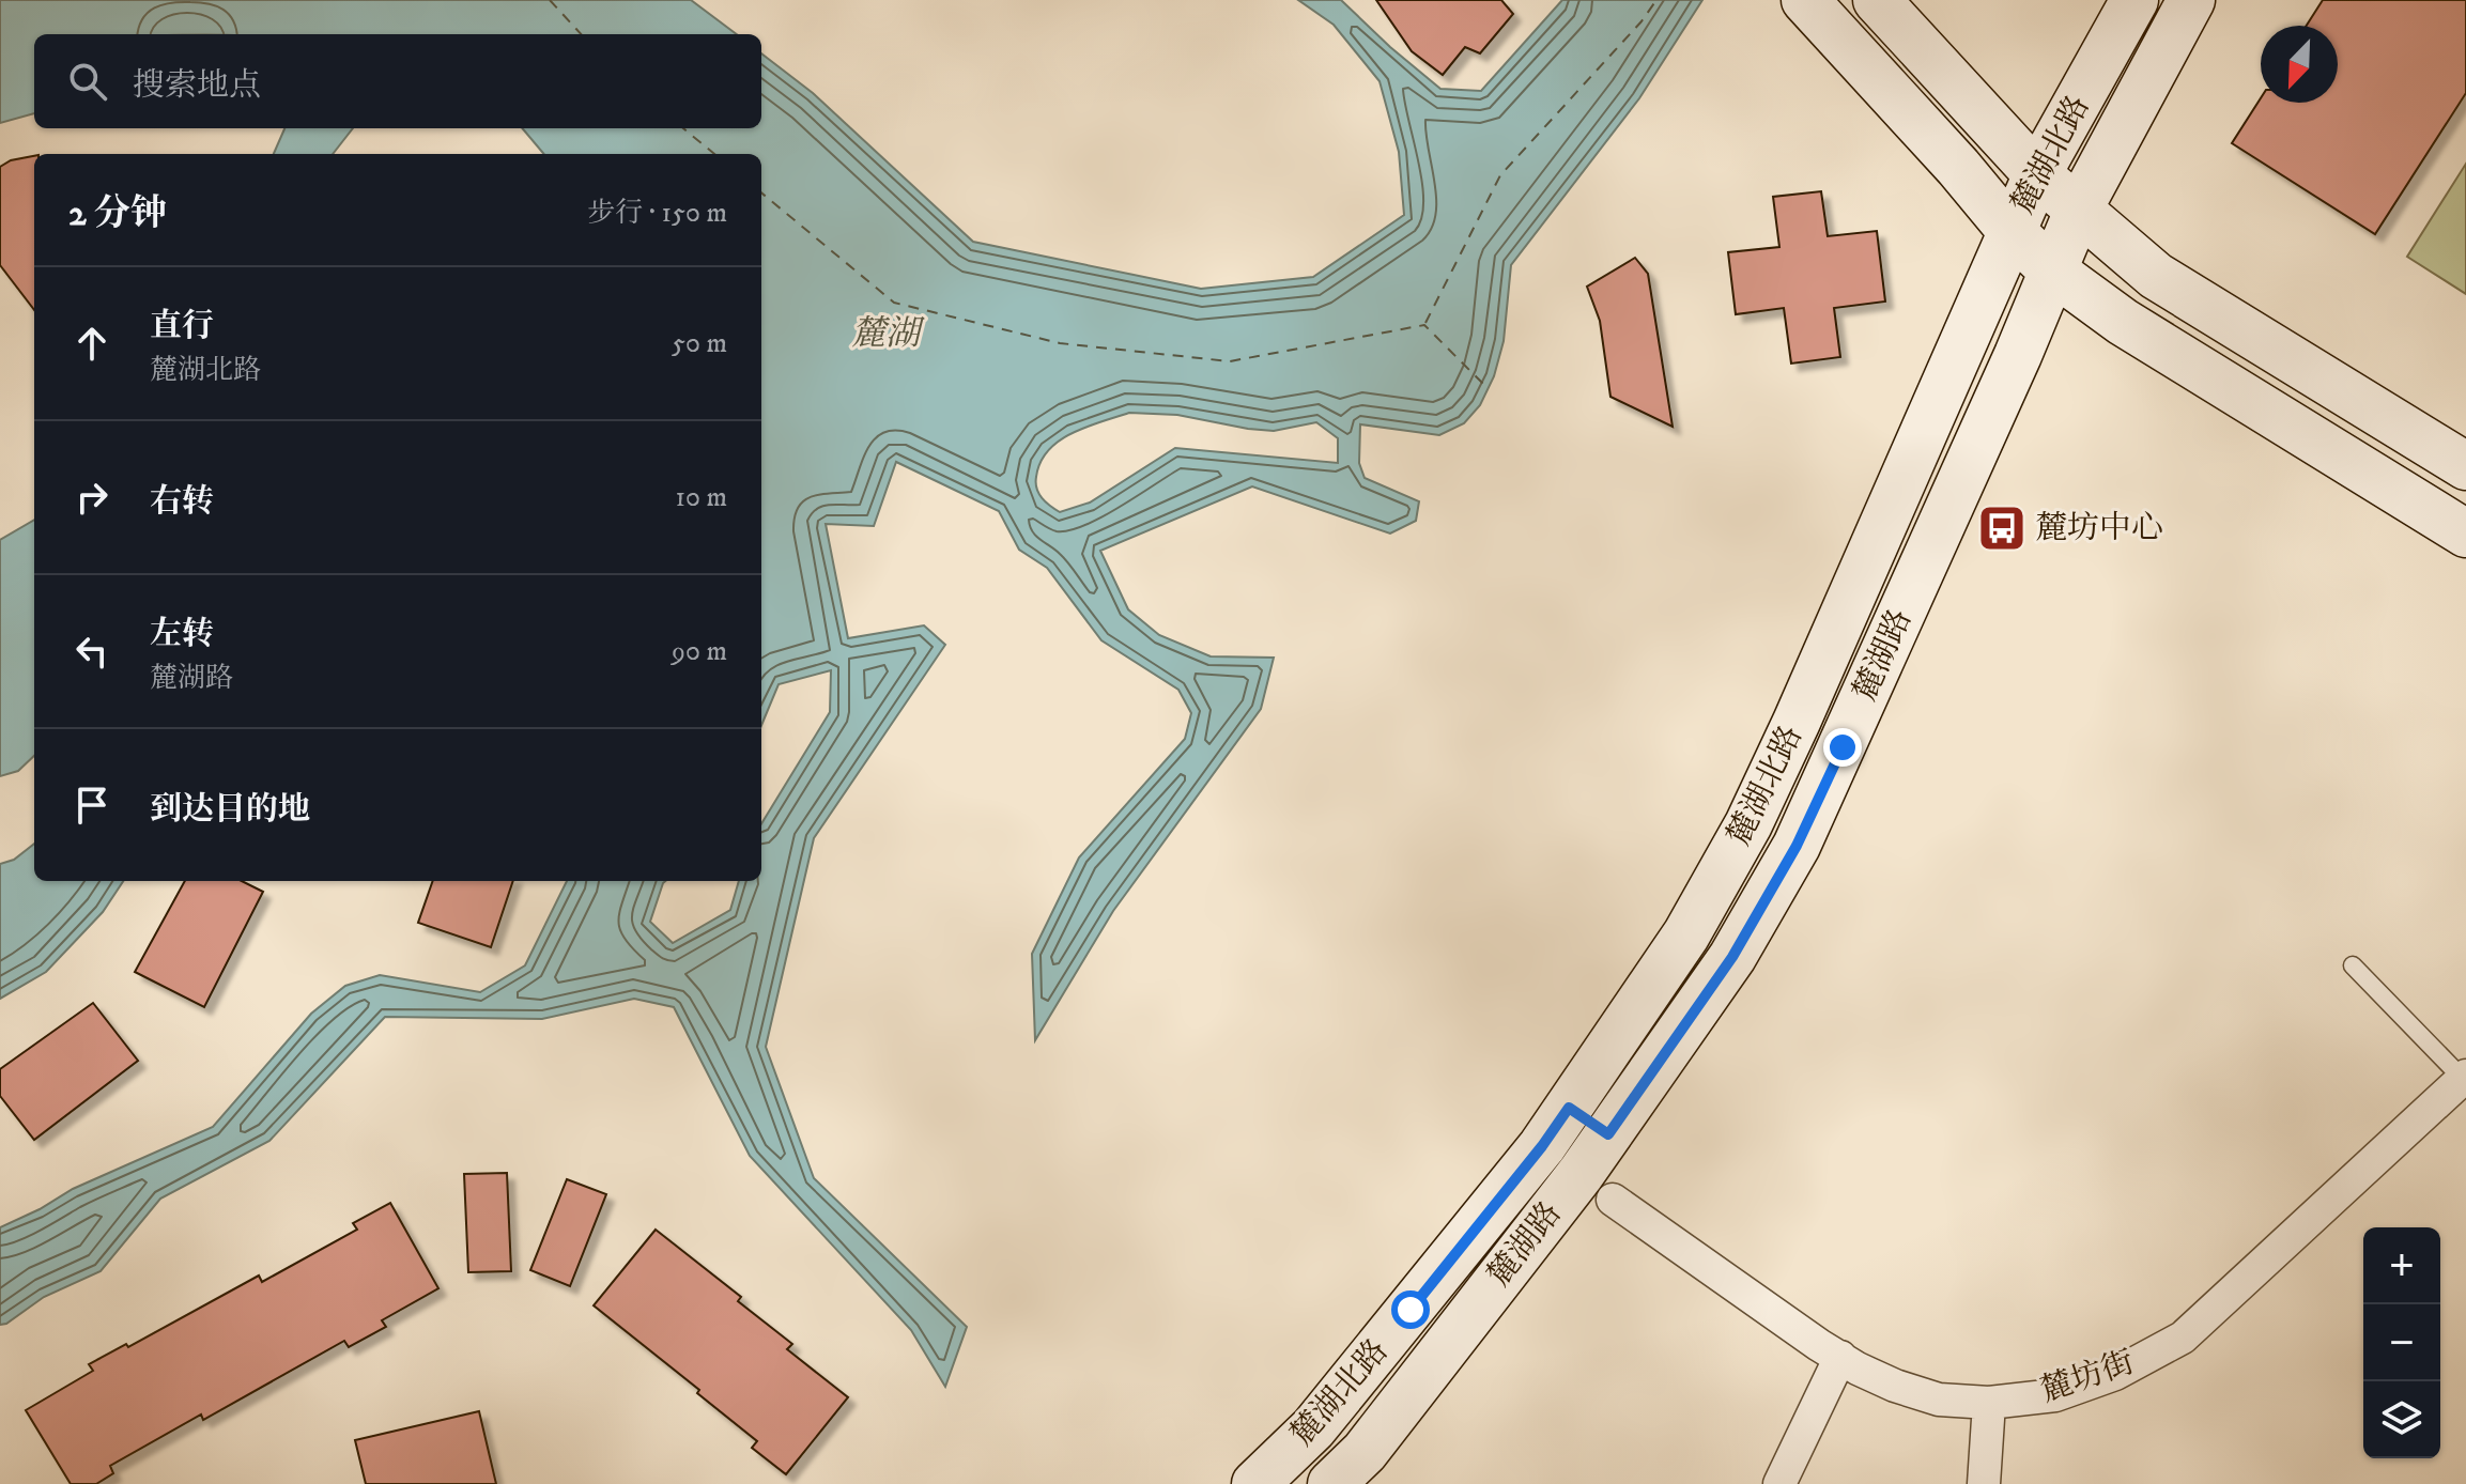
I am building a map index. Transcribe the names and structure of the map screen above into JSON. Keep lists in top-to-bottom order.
{
  "streets": {
    "street": ["麓湖北路", "麓湖路", "麓坊街"]
  },
  "water": ["麓湖"],
  "places": {
    "bus stop": ["麓坊中心"]
  },
  "north": "bottom left",
  "page": {
    "search": "搜索地点",
    "heading": ["2 分钟", "步行 · 150 m"],
    "list": [
      ["直行", "麓湖北路", "50 m"],
      ["右转", "10 m"],
      ["左转", "麓湖路", "90 m"],
      "到达目的地"
    ],
    "map_buttons": ["+", "−"]
  }
}
